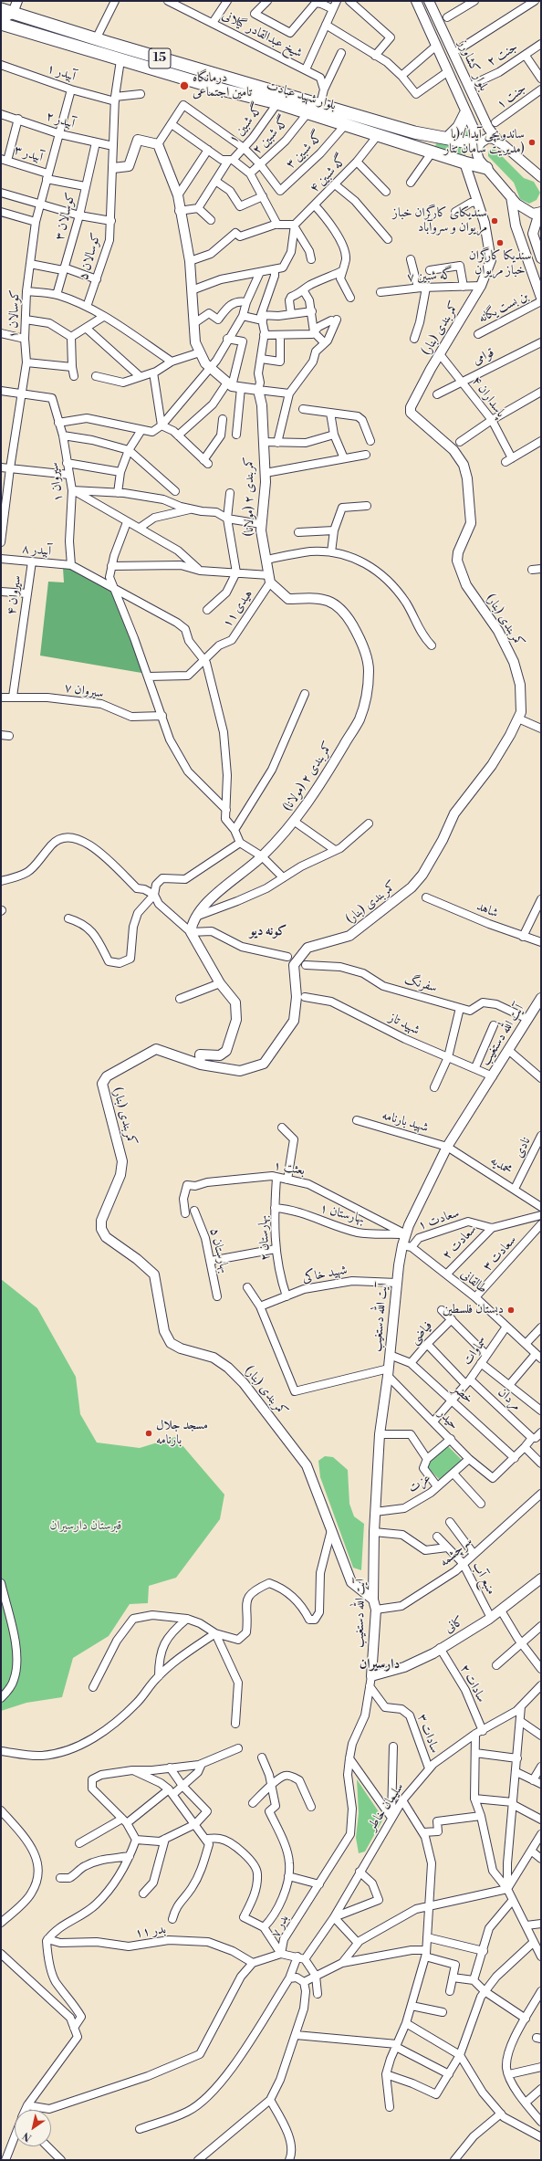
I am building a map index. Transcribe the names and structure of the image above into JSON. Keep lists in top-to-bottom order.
{
  "streets": {
    "main road": ["15", "بلوار شهید عبادت"],
    "street": [
      "شیخ عبدالقادر گیلانی",
      "جنت ۲",
      "بلوار کشاورز",
      "آبیدر ۱",
      "جنت ۱",
      "آبیدر ۲",
      "گه شبین ۱",
      "گه شبین ۲",
      "گه شبین ۳",
      "آبیدر ۳",
      "گه شبین ۴",
      "کوسالان ۳",
      "کوسالان ۵",
      "گه شبین ۷",
      "بن بست یگانه",
      "کوسالان ۱",
      "کمربندی (بنار)",
      "قوامی",
      "پاسداران ۴",
      "سیروان ۱",
      "کمربندی ۲ (مولانا)",
      "آبیدر ۸",
      "سیروان ۴",
      "هیدی ۱۱",
      "سیروان ۷",
      "شاهد",
      "سفرنگ",
      "شهید تاز",
      "آیت الله دستغیب",
      "شهید بارنامه",
      "نادی",
      "محمدیه",
      "بعثت ۱",
      "بهارستان ۱",
      "سعادت ۱",
      "بهارستان ۲",
      "سعادت ۲",
      "بهارستان ۵",
      "سعادت ۳",
      "شهید خاکی",
      "طالقانی",
      "فیاضی",
      "سماوات",
      "خضر",
      "مردان",
      "حیدر",
      "عزت",
      "سرچشمه",
      "منبع آب",
      "کانی",
      "سادات ۲",
      "سادات ۳",
      "سلیمان خاطر",
      "بدر ۷",
      "بدر ۱۱"
    ]
  },
  "crossings": [
    ["15", "بلوار کشاورز"],
    ["15", "بلوار شهید عبادت"],
    ["بلوار کشاورز", "بلوار شهید عبادت"],
    ["آبیدر ۱", "کوسالان ۵"],
    ["آبیدر ۱", "کوسالان ۱"],
    ["بلوار شهید عبادت", "گه شبین ۱"],
    ["بلوار شهید عبادت", "گه شبین ۲"],
    ["بلوار شهید عبادت", "گه شبین ۳"],
    ["بلوار شهید عبادت", "گه شبین ۴"],
    ["بلوار شهید عبادت", "کوسالان ۵"],
    ["بلوار شهید عبادت", "کمربندی (بنار)"],
    ["آبیدر ۲", "کوسالان ۳"],
    ["آبیدر ۲", "کوسالان ۵"],
    ["آبیدر ۲", "کوسالان ۱"],
    ["گه شبین ۲", "گه شبین ۳"],
    ["آبیدر ۳", "کوسالان ۳"],
    ["آبیدر ۳", "کوسالان ۱"],
    ["گه شبین ۷", "کمربندی (بنار)"],
    ["کوسالان ۱", "سیروان ۱"],
    ["کمربندی (بنار)", "پاسداران ۴"],
    ["کمربندی (بنار)", "آیت الله دستغیب"],
    ["قوامی", "پاسداران ۴"],
    ["سیروان ۱", "آبیدر ۸"],
    ["کمربندی ۲ (مولانا)", "هیدی ۱۱"],
    ["آبیدر ۸", "سیروان ۴"],
    ["سیروان ۴", "سیروان ۷"],
    ["سفرنگ", "آیت الله دستغیب"],
    ["شهید تاز", "آیت الله دستغیب"],
    ["آیت الله دستغیب", "شهید بارنامه"],
    ["آیت الله دستغیب", "محمدیه"],
    ["آیت الله دستغیب", "بعثت ۱"],
    ["آیت الله دستغیب", "بهارستان ۱"],
    ["آیت الله دستغیب", "سعادت ۱"],
    ["آیت الله دستغیب", "شهید خاکی"],
    ["آیت الله دستغیب", "طالقانی"],
    ["آیت الله دستغیب", "خضر"],
    ["آیت الله دستغیب", "حیدر"],
    ["آیت الله دستغیب", "عزت"],
    ["آیت الله دستغیب", "سرچشمه"],
    ["آیت الله دستغیب", "کانی"],
    ["آیت الله دستغیب", "بدر ۷"],
    ["شهید بارنامه", "محمدیه"],
    ["نادی", "محمدیه"],
    ["بعثت ۱", "بهارستان ۱"],
    ["بعثت ۱", "بهارستان ۲"],
    ["بهارستان ۱", "بهارستان ۲"],
    ["سعادت ۱", "سعادت ۲"],
    ["سعادت ۱", "طالقانی"],
    ["بهارستان ۲", "شهید خاکی"],
    ["سعادت ۲", "طالقانی"],
    ["سعادت ۳", "طالقانی"],
    ["طالقانی", "سماوات"],
    ["فیاضی", "خضر"],
    ["فیاضی", "مردان"],
    ["سماوات", "خضر"],
    ["سماوات", "مردان"],
    ["سماوات", "حیدر"],
    ["خضر", "حیدر"],
    ["حیدر", "عزت"],
    ["سرچشمه", "منبع آب"],
    ["منبع آب", "کانی"],
    ["کانی", "سادات ۲"],
    ["کانی", "بدر ۷"],
    ["سادات ۲", "سلیمان خاطر"],
    ["سادات ۳", "سلیمان خاطر"],
    ["سادات ۳", "بدر ۷"],
    ["بدر ۷", "بدر ۱۱"]
  ],
  "districts": ["کونه دیو", "دارسیران"],
  "parks": ["قبرستان دارسیران"],
  "places": [
    "درمانگاه تامین اجتماعی",
    "ساندویچی آیدا / (با مدیریت سامان تتار)",
    "سندیکای کارگران خباز مریوان و سروآباد",
    "سندیکا کارگران خباز مریوان",
    "دبستان فلسطین",
    "مسجد جلال بارنامه"
  ],
  "north": "bottom left"
}
